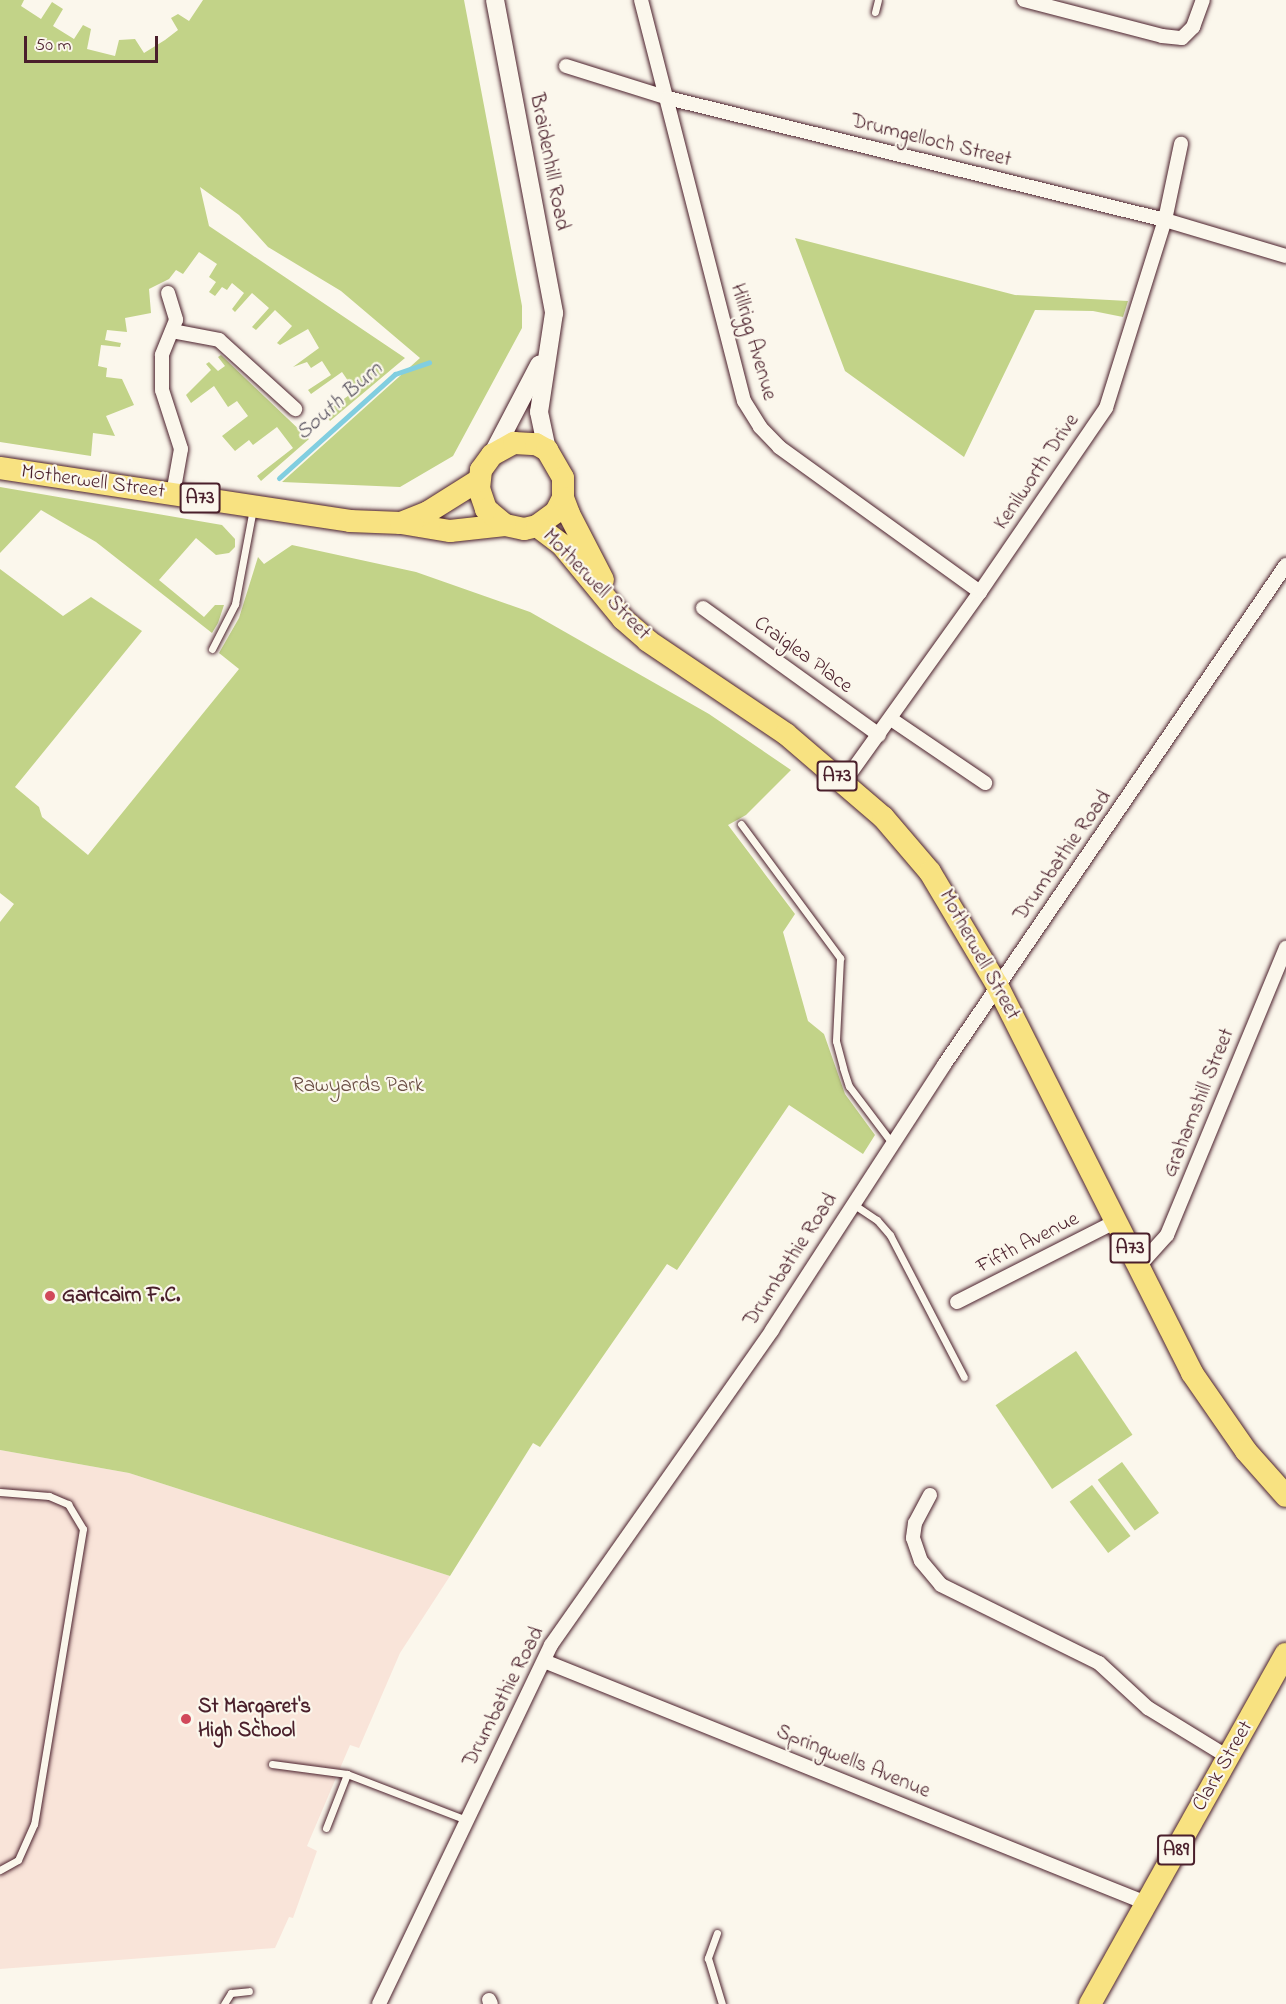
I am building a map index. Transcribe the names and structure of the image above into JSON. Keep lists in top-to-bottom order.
{
  "streets": {
    "main road": [
      "Motherwell Street",
      "A73",
      "Clark Street",
      "A89"
    ],
    "street": [
      "Drumgelloch Street",
      "Braidenhill Road",
      "Hillrigg Avenue",
      "Kenilworth Drive",
      "Craiglea Place",
      "Drumbathie Road",
      "Grahamshill Street",
      "Fifth Avenue",
      "Springwells Avenue"
    ]
  },
  "crossings": [
    ["Drumgelloch Street", "Hillrigg Avenue"],
    ["Drumgelloch Street", "Kenilworth Drive"],
    ["Braidenhill Road", "Motherwell Street"],
    ["Braidenhill Road", "A73"],
    ["Hillrigg Avenue", "Kenilworth Drive"],
    ["Kenilworth Drive", "Motherwell Street"],
    ["Kenilworth Drive", "Craiglea Place"],
    ["Motherwell Street", "A73"],
    ["Motherwell Street", "Drumbathie Road"],
    ["Motherwell Street", "Grahamshill Street"],
    ["Motherwell Street", "Fifth Avenue"],
    ["Drumbathie Road", "Springwells Avenue"],
    ["Springwells Avenue", "Clark Street"]
  ],
  "water": ["South Burn"],
  "parks": ["Rawyards Park"],
  "places": ["Gartcairn F.C.", "St Margaret's High School"],
  "scale_bar": "50 m"
}
